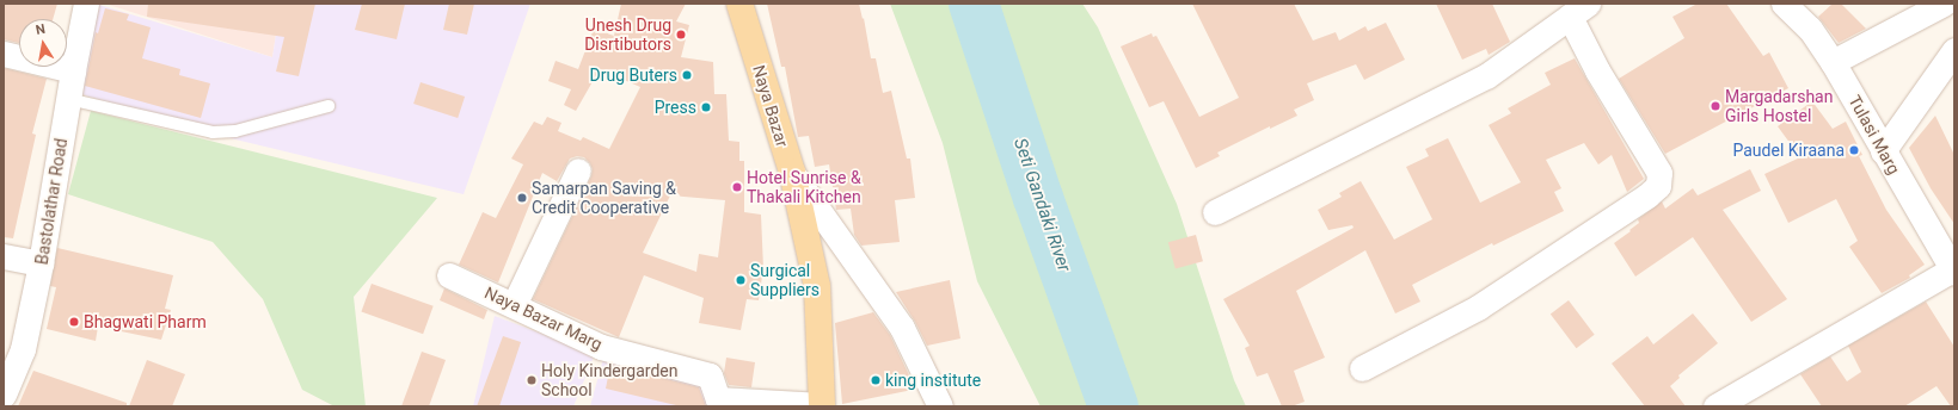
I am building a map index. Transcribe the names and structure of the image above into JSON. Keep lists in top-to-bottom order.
{
  "streets": {
    "main road": ["Naya Bazar"],
    "street": ["Tulasi Marg", "Bastolathar Road", "Naya Bazar Marg"]
  },
  "crossings": [
    ["Naya Bazar", "Naya Bazar Marg"]
  ],
  "water": ["Seti Gandaki River"],
  "places": [
    "Unesh Drug Disrtibutors",
    "Drug Buters",
    "Margadarshan Girls Hostel",
    "Press",
    "Paudel Kiraana",
    "Hotel Sunrise & Thakali Kitchen",
    "Samarpan Saving & Credit Cooperative",
    "Surgical Suppliers",
    "Bhagwati Pharm",
    "Holy Kindergarden School",
    "king institute"
  ],
  "north": "top"
}
